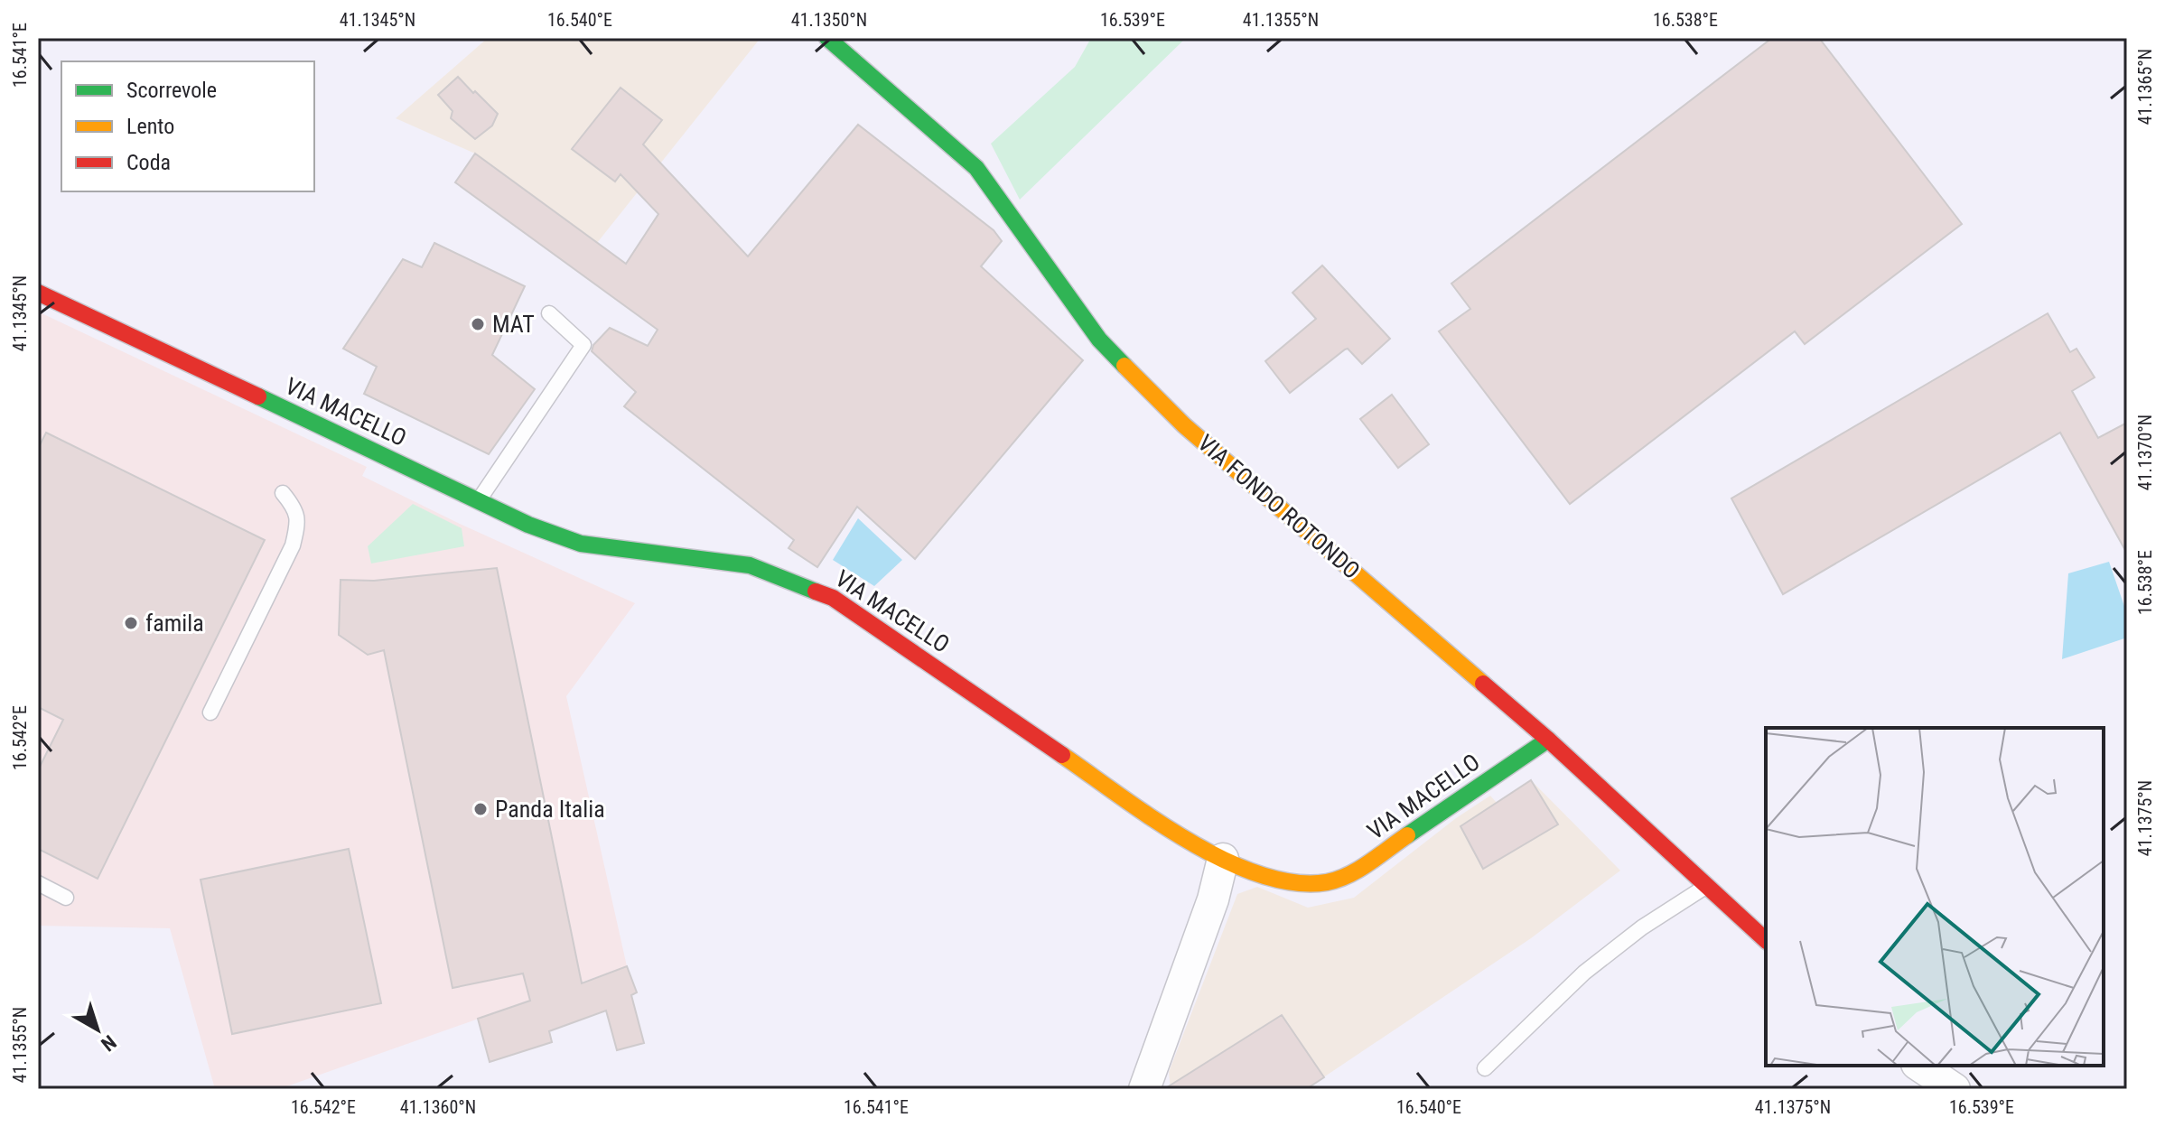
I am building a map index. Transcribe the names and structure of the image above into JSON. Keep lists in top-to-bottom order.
{
  "streets": {
    "street": ["VIA MACELLO", "VIA FONDO ROTONDO"]
  },
  "crossings": [
    ["VIA MACELLO", "VIA FONDO ROTONDO"]
  ],
  "places": ["MAT", "famila", "Panda Italia"],
  "legend": ["Scorrevole", "Lento", "Coda"],
  "north": "bottom right",
  "coordinates": [
    "41.1345°N",
    "16.540°E",
    "41.1350°N",
    "16.539°E",
    "41.1355°N",
    "16.538°E",
    "16.541°E",
    "41.1365°N",
    "41.1370°N",
    "16.542°E",
    "41.1375°N",
    "41.1360°N"
  ]
}
